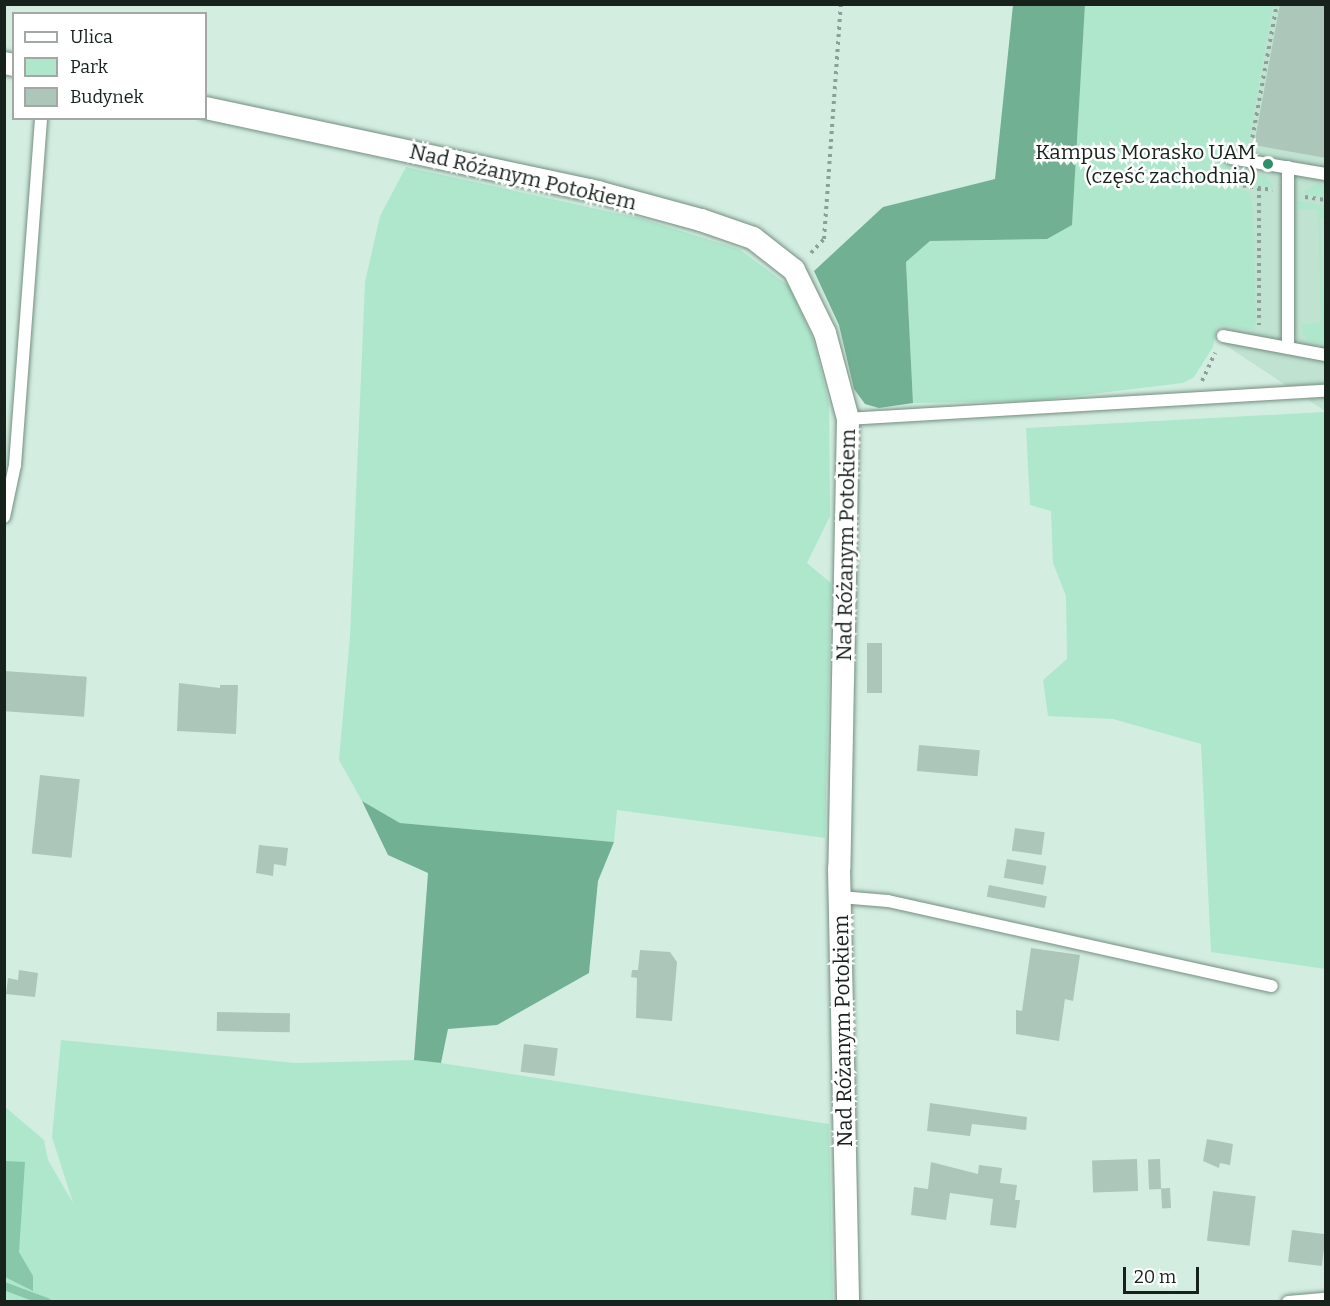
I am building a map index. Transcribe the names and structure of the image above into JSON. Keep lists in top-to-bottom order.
{
  "streets": {
    "street": ["Nad Różanym Potokiem"]
  },
  "places": ["Kampus Morasko UAM (część zachodnia)"],
  "legend": ["Ulica", "Park", "Budynek"],
  "scale_bar": "20 m"
}
